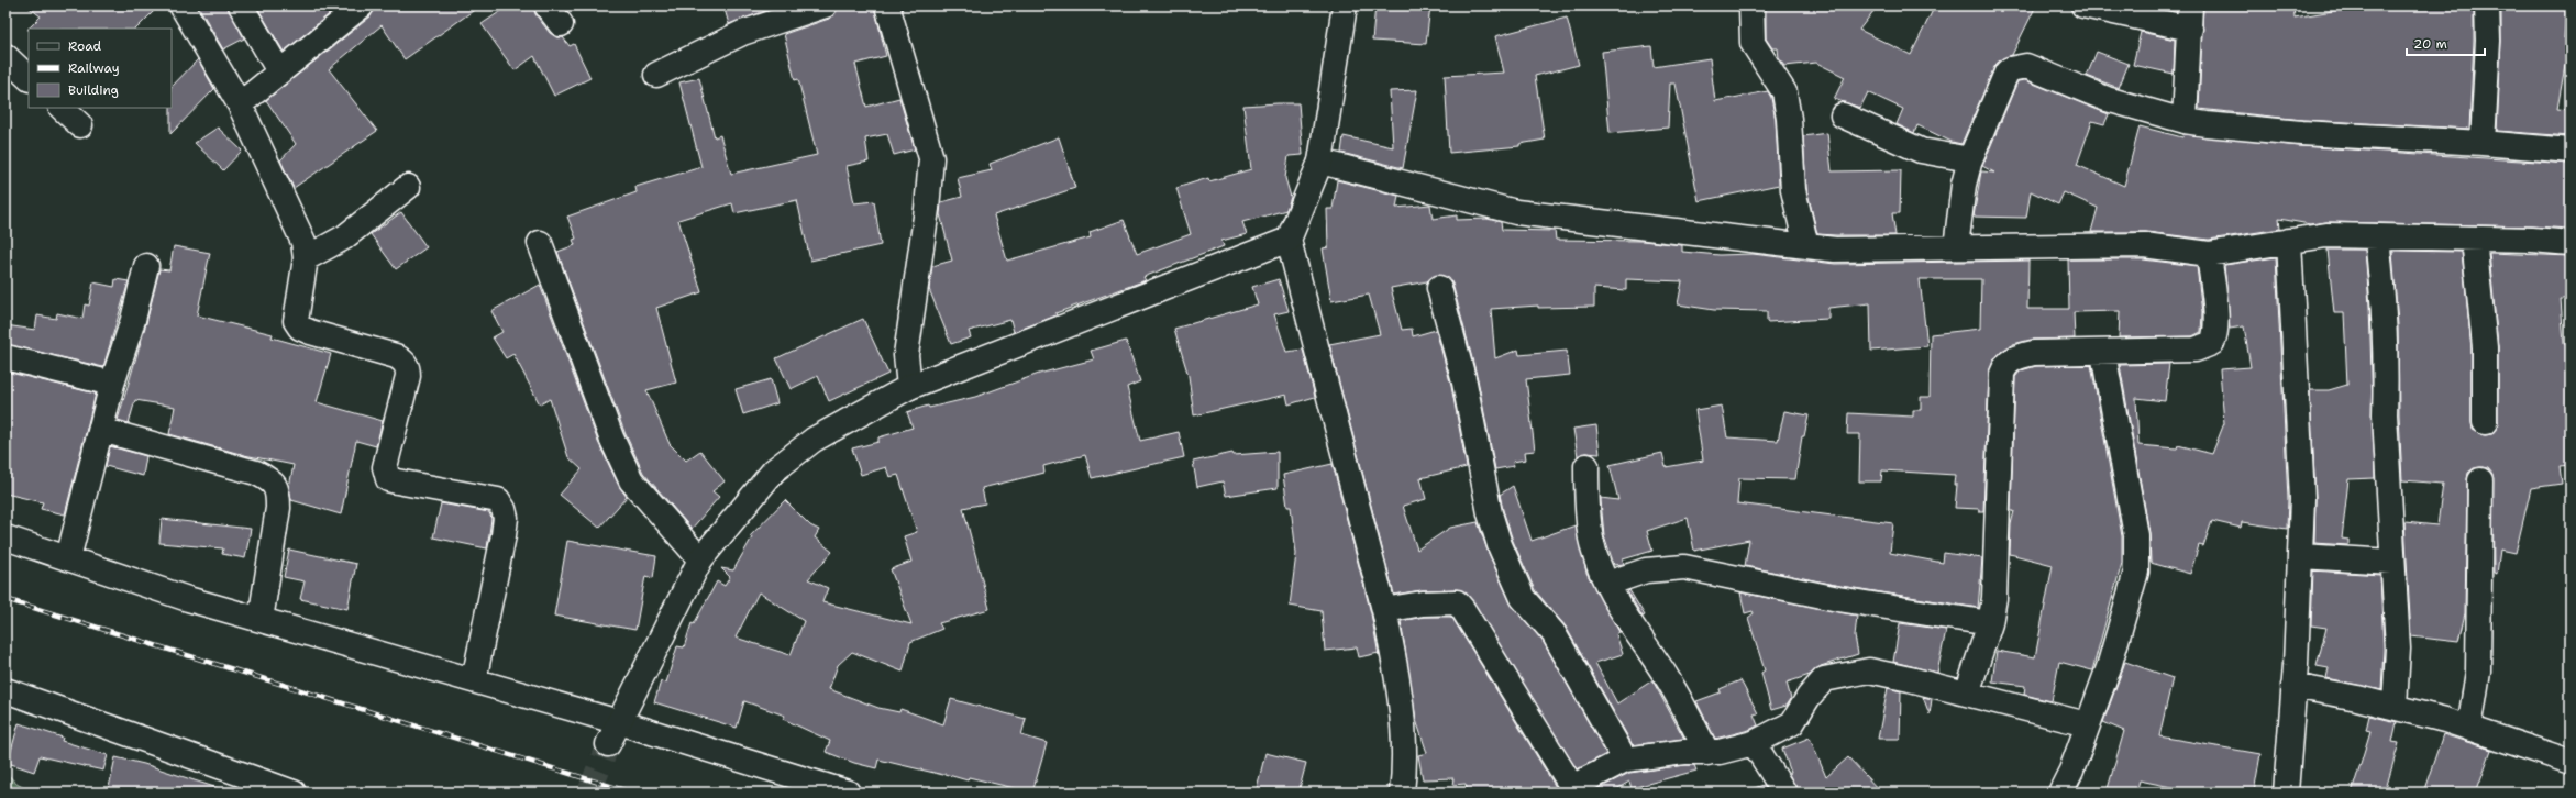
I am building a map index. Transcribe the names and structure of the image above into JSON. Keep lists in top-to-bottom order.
{
  "legend": ["Road", "Railway", "Building"],
  "scale_bar": "20 m"
}
